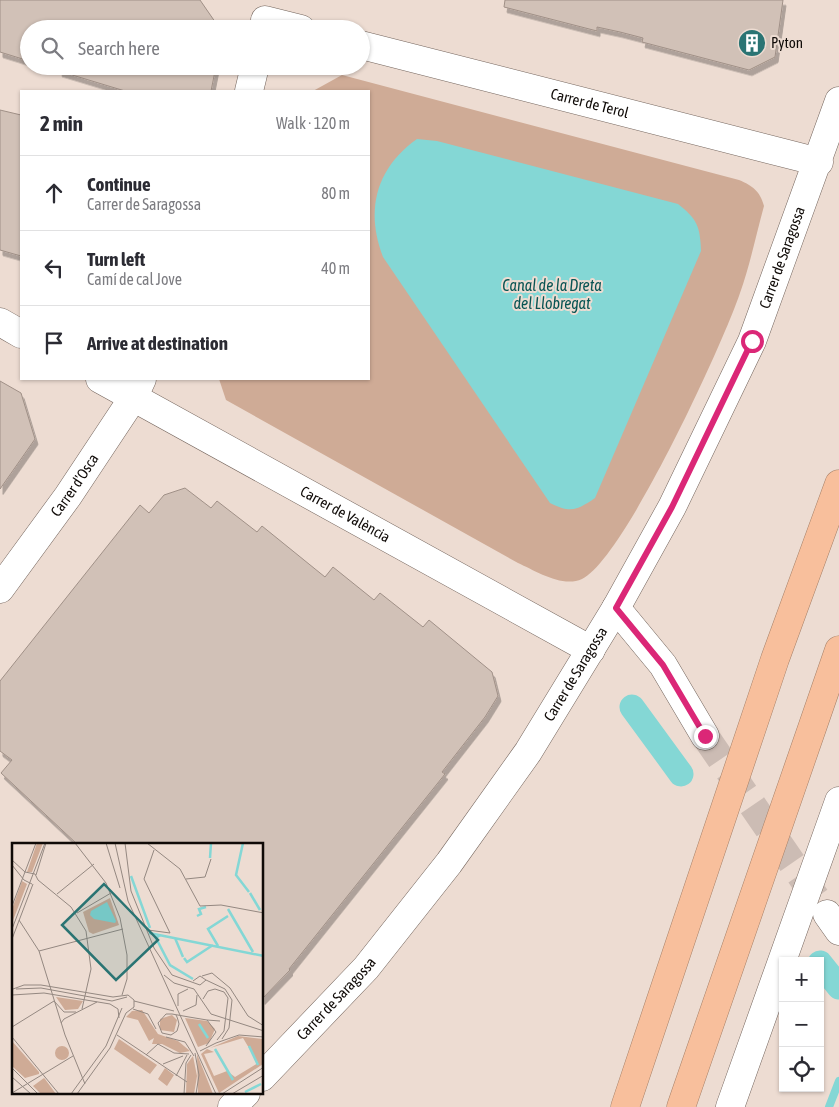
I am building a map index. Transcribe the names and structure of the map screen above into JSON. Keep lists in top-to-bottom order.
{
  "streets": {
    "street": [
      "Carrer de Terol",
      "Carrer de Saragossa",
      "Carrer d'Osca",
      "Carrer de València"
    ]
  },
  "crossings": [
    ["Carrer de Terol", "Carrer de Saragossa"],
    ["Carrer de Saragossa", "Carrer de València"],
    ["Carrer d'Osca", "Carrer de València"]
  ],
  "water": ["Canal de la Dreta del Llobregat"],
  "places": {
    "building": ["Pyton"]
  },
  "page": {
    "search": "Search here",
    "heading": ["2 min", "Walk · 120 m"],
    "list": [
      ["Continue", "Carrer de Saragossa", "80 m"],
      ["Turn left", "Camí de cal Jove", "40 m"],
      "Arrive at destination"
    ],
    "map_buttons": ["+", "−"]
  }
}
